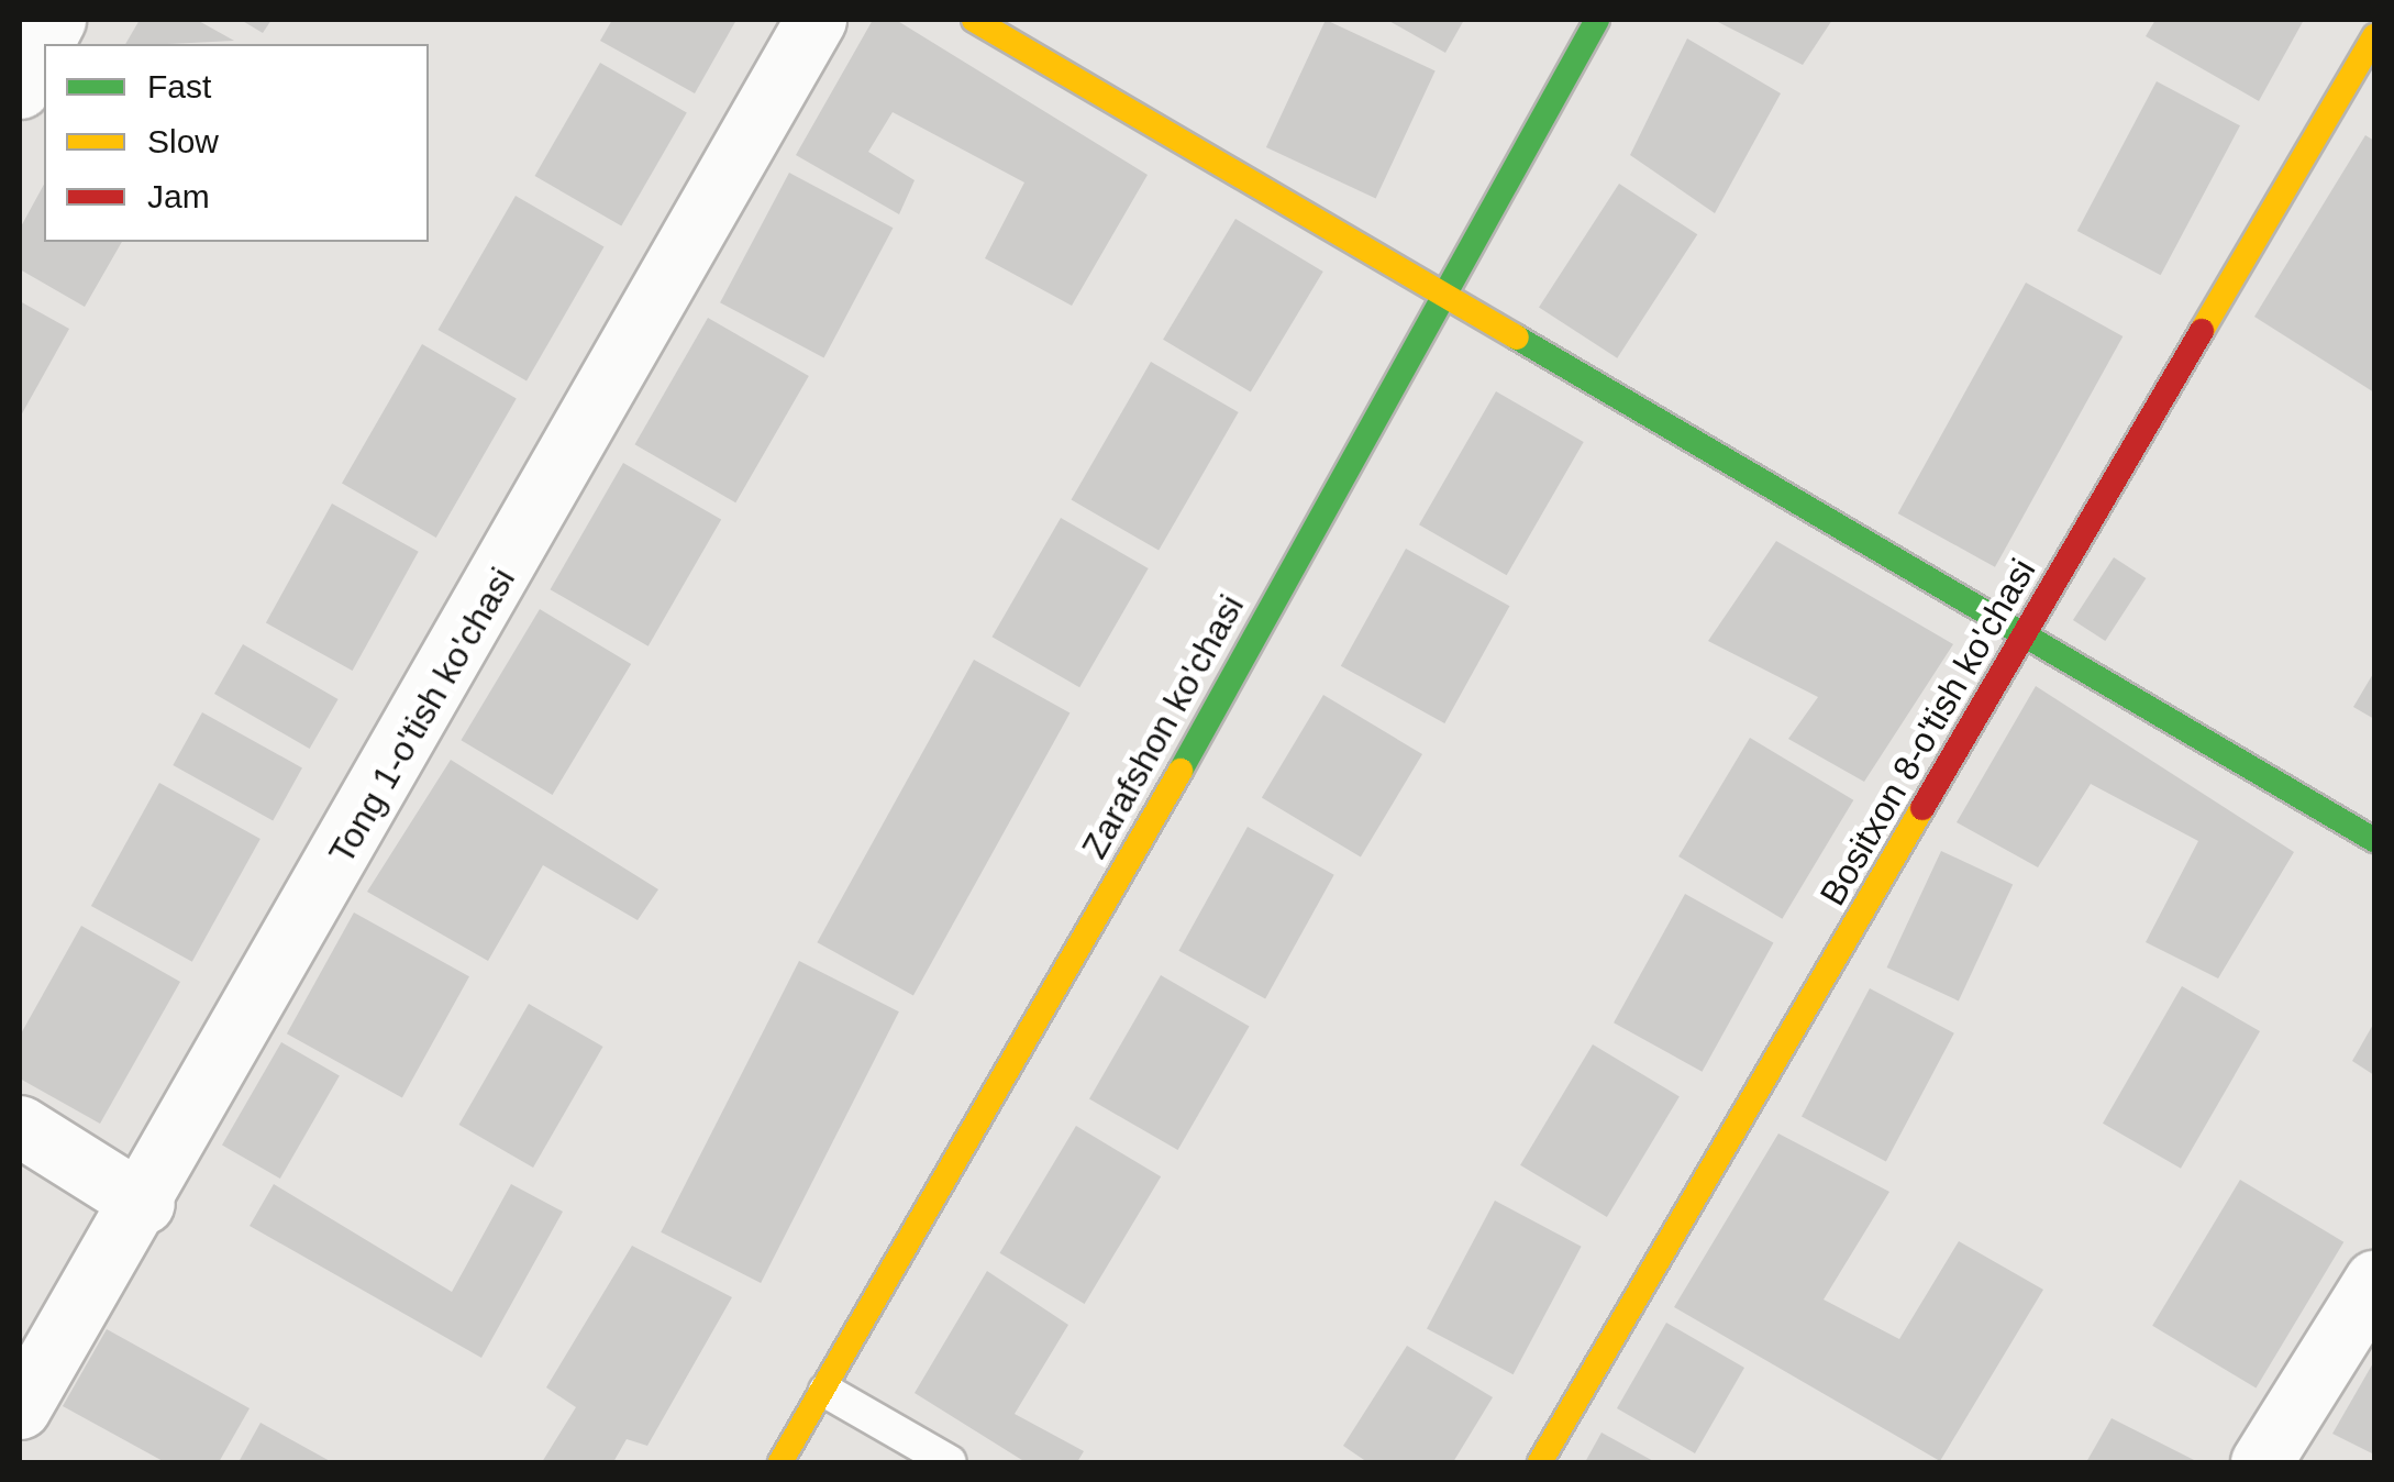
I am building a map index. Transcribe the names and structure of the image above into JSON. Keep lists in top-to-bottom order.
{
  "streets": {
    "street": ["Tong 1-o'tish ko'chasi", "Zarafshon ko'chasi", "Bositxon 8-o'tish ko'chasi"]
  },
  "legend": ["Fast", "Slow", "Jam"]
}
